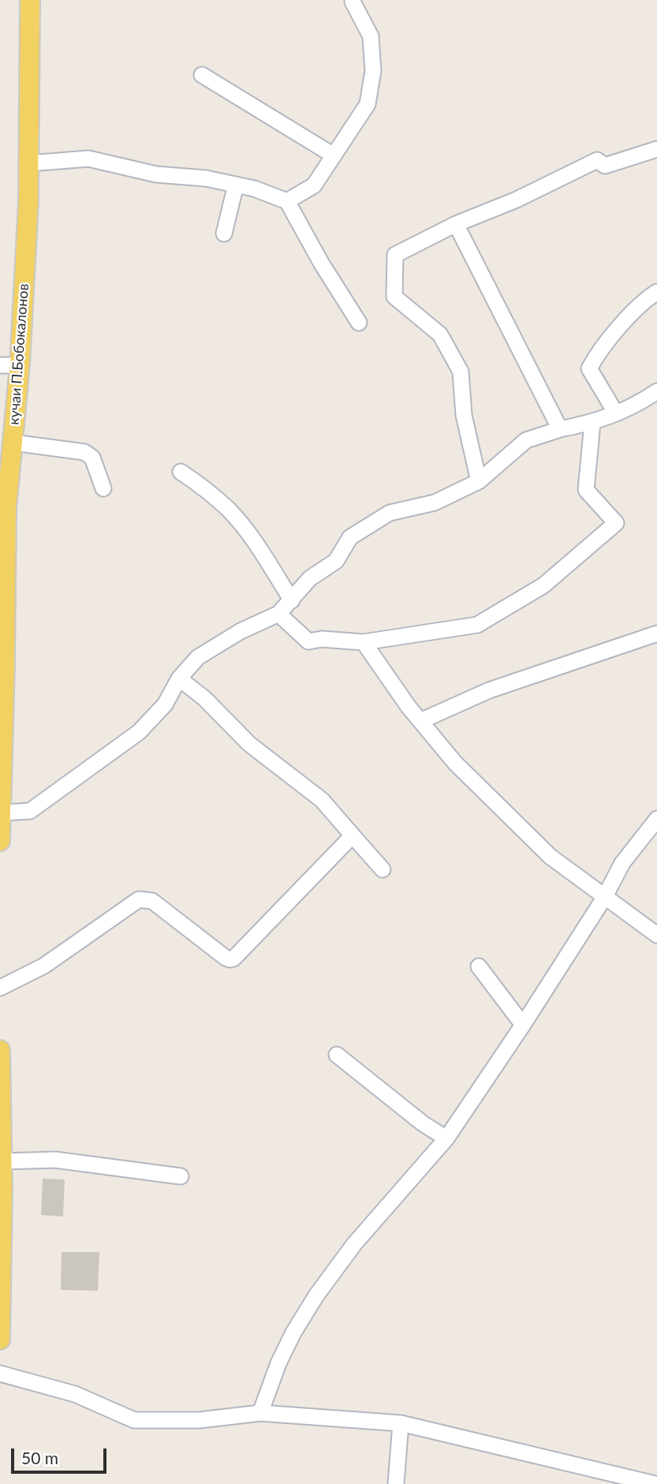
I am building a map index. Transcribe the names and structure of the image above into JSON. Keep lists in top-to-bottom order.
{
  "streets": {
    "main road": ["кучаи П.Бобокалонов"]
  },
  "scale_bar": "50 m"
}
